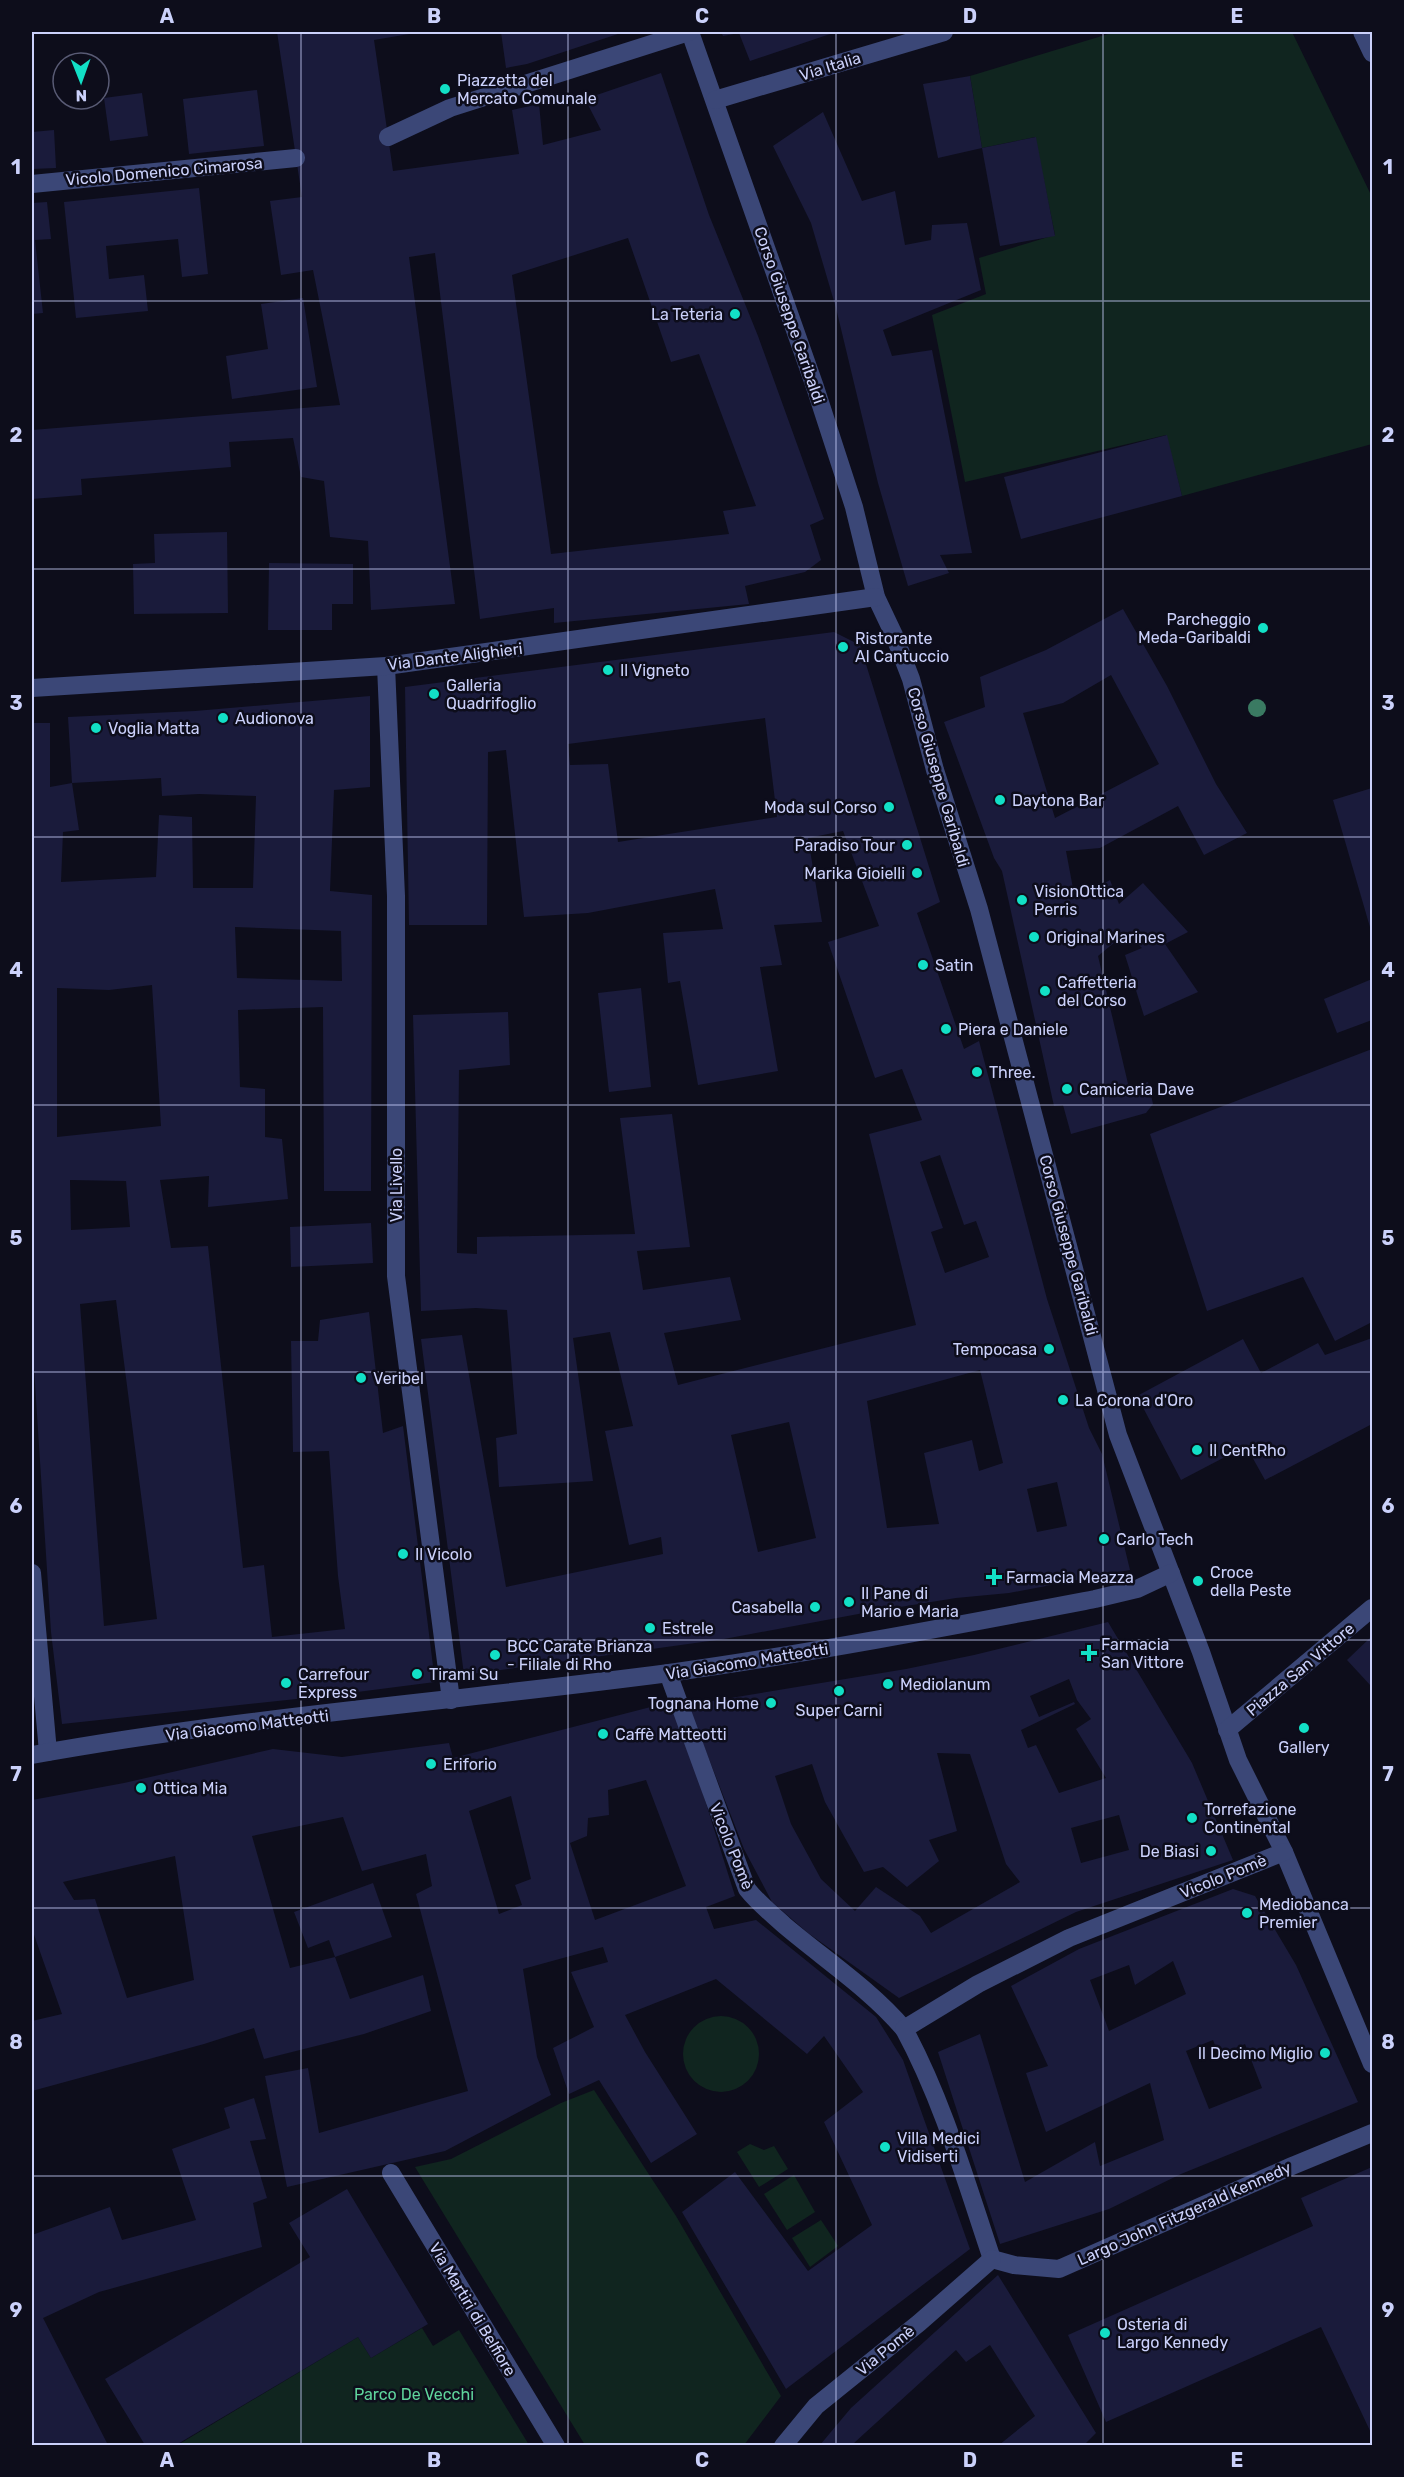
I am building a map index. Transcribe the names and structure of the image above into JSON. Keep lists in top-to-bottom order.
{
  "streets": {
    "street": [
      "Via Italia",
      "Vicolo Domenico Cimarosa",
      "Corso Giuseppe Garibaldi",
      "Via Dante Alighieri",
      "Via Livello",
      "Via Giacomo Matteotti",
      "Piazza San Vittore",
      "Vicolo Pomè",
      "Largo John Fitzgerald Kennedy",
      "Via Martiri di Belfiore",
      "Via Pomè"
    ]
  },
  "crossings": [
    ["Via Italia", "Corso Giuseppe Garibaldi"],
    ["Corso Giuseppe Garibaldi", "Via Dante Alighieri"],
    ["Corso Giuseppe Garibaldi", "Piazza San Vittore"],
    ["Via Dante Alighieri", "Via Livello"],
    ["Via Livello", "Via Giacomo Matteotti"],
    ["Via Giacomo Matteotti", "Piazza San Vittore"],
    ["Via Giacomo Matteotti", "Vicolo Pomè"],
    ["Piazza San Vittore", "Vicolo Pomè"],
    ["Vicolo Pomè", "Largo John Fitzgerald Kennedy"],
    ["Vicolo Pomè", "Via Pomè"],
    ["Largo John Fitzgerald Kennedy", "Via Pomè"]
  ],
  "parks": ["Parco De Vecchi"],
  "places": {
    "other": [
      "Piazzetta del Mercato Comunale",
      "La Teteria",
      "Parcheggio Meda-Garibaldi",
      "Ristorante Al Cantuccio",
      "Il Vigneto",
      "Galleria Quadrifoglio",
      "Audionova",
      "Voglia Matta",
      "Daytona Bar",
      "Moda sul Corso",
      "Paradiso Tour",
      "Marika Gioielli",
      "VisionOttica Perris",
      "Original Marines",
      "Satin",
      "Caffetteria del Corso",
      "Piera e Daniele",
      "Three.",
      "Camiceria Dave",
      "Tempocasa",
      "Veribel",
      "La Corona d'Oro",
      "Il CentRho",
      "Carlo Tech",
      "Il Vicolo",
      "Croce della Peste",
      "Il Pane di Mario e Maria",
      "Casabella",
      "Estrele",
      "BCC Carate Brianza - Filiale di Rho",
      "Tirami Su",
      "Carrefour Express",
      "Mediolanum",
      "Super Carni",
      "Tognana Home",
      "Gallery",
      "Caffè Matteotti",
      "Eriforio",
      "Ottica Mia",
      "Torrefazione Continental",
      "De Biasi",
      "Mediobanca Premier",
      "Il Decimo Miglio",
      "Villa Medici Vidiserti",
      "Osteria di Largo Kennedy"
    ],
    "health": ["Farmacia Meazza", "Farmacia San Vittore"]
  },
  "north": "bottom",
  "grid": {
    "columns": [
      "A",
      "B",
      "C",
      "D",
      "E"
    ],
    "rows": [
      "1",
      "2",
      "3",
      "4",
      "5",
      "6",
      "7",
      "8",
      "9"
    ]
  }
}
